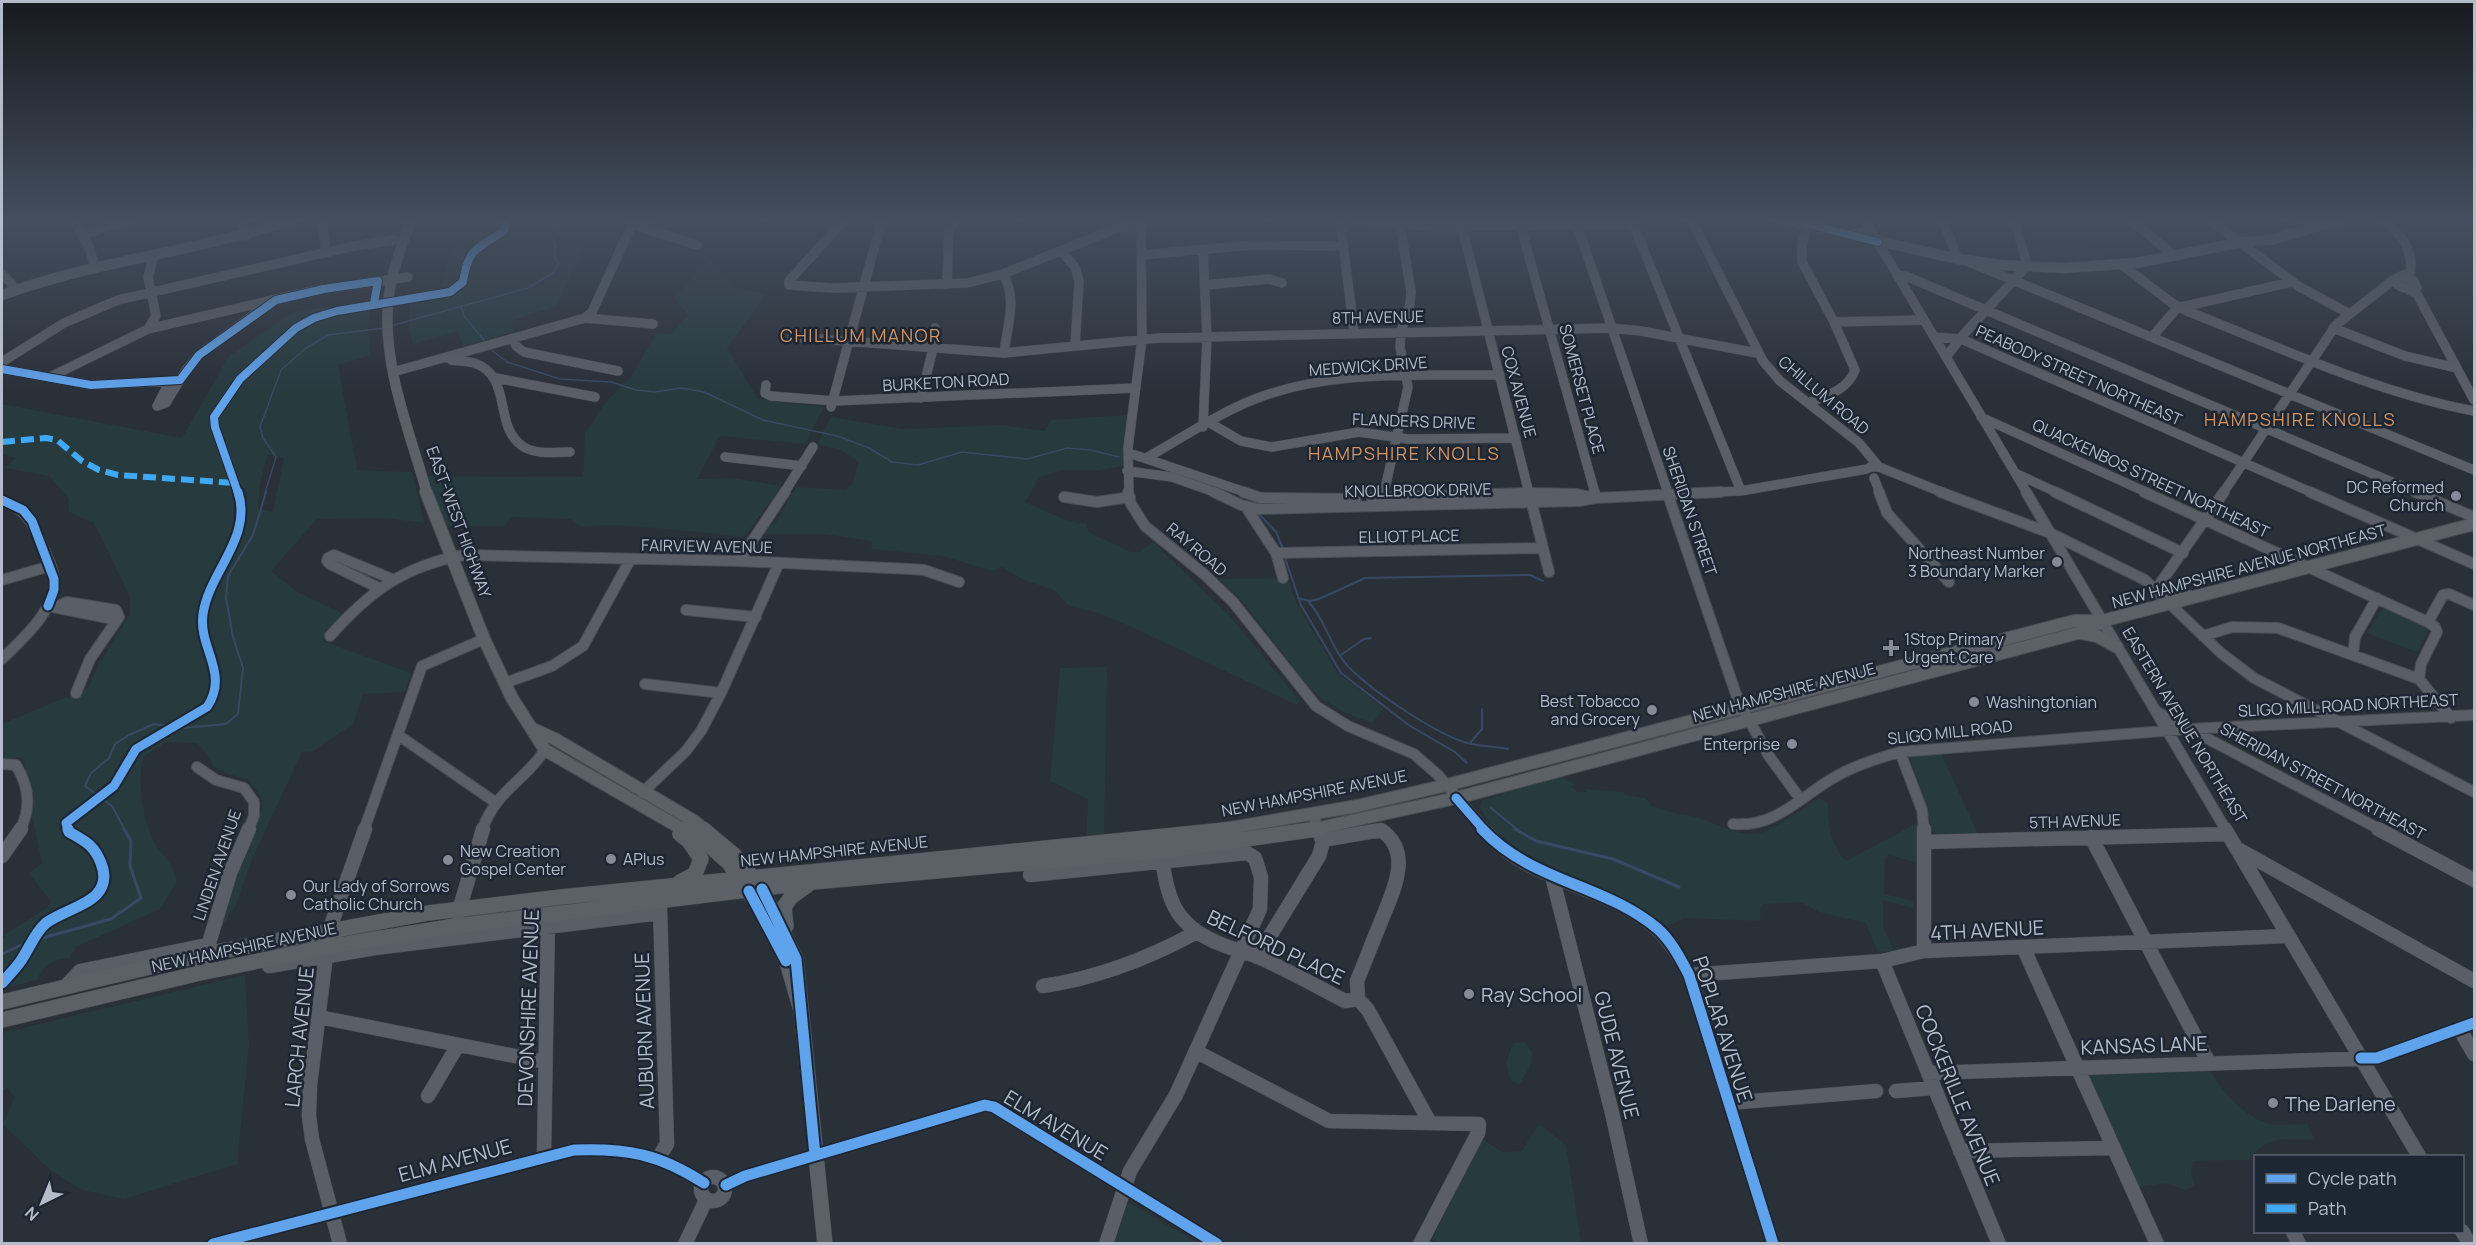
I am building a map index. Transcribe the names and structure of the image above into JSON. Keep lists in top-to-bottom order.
{
  "streets": {
    "main road": ["EAST-WEST HIGHWAY", "NEW HAMPSHIRE AVENUE NORTHEAST", "NEW HAMPSHIRE AVENUE"],
    "street": [
      "8TH AVENUE",
      "MEDWICK DRIVE",
      "PEABODY STREET NORTHEAST",
      "BURKETON ROAD",
      "SOMERSET PLACE",
      "COX AVENUE",
      "CHILLUM ROAD",
      "FLANDERS DRIVE",
      "QUACKENBOS STREET NORTHEAST",
      "KNOLLBROOK DRIVE",
      "SHERIDAN STREET",
      "ELLIOT PLACE",
      "FAIRVIEW AVENUE",
      "RAY ROAD",
      "SLIGO MILL ROAD NORTHEAST",
      "EASTERN AVENUE NORTHEAST",
      "SLIGO MILL ROAD",
      "SHERIDAN STREET NORTHEAST",
      "5TH AVENUE",
      "LINDEN AVENUE",
      "4TH AVENUE",
      "BELFORD PLACE",
      "DEVONSHIRE AVENUE",
      "POPLAR AVENUE",
      "AUBURN AVENUE",
      "LARCH AVENUE",
      "KANSAS LANE",
      "GUDE AVENUE",
      "COCKERILLE AVENUE",
      "ELM AVENUE"
    ]
  },
  "crossings": [
    ["8TH AVENUE", "SOMERSET PLACE"],
    ["8TH AVENUE", "COX AVENUE"],
    ["8TH AVENUE", "CHILLUM ROAD"],
    ["8TH AVENUE", "SHERIDAN STREET"],
    ["8TH AVENUE", "RAY ROAD"],
    ["MEDWICK DRIVE", "COX AVENUE"],
    ["MEDWICK DRIVE", "FLANDERS DRIVE"],
    ["MEDWICK DRIVE", "KNOLLBROOK DRIVE"],
    ["PEABODY STREET NORTHEAST", "NEW HAMPSHIRE AVENUE NORTHEAST"],
    ["PEABODY STREET NORTHEAST", "EASTERN AVENUE NORTHEAST"],
    ["BURKETON ROAD", "RAY ROAD"],
    ["SOMERSET PLACE", "KNOLLBROOK DRIVE"],
    ["COX AVENUE", "FLANDERS DRIVE"],
    ["COX AVENUE", "KNOLLBROOK DRIVE"],
    ["COX AVENUE", "ELLIOT PLACE"],
    ["CHILLUM ROAD", "KNOLLBROOK DRIVE"],
    ["QUACKENBOS STREET NORTHEAST", "NEW HAMPSHIRE AVENUE NORTHEAST"],
    ["QUACKENBOS STREET NORTHEAST", "EASTERN AVENUE NORTHEAST"],
    ["KNOLLBROOK DRIVE", "SHERIDAN STREET"],
    ["KNOLLBROOK DRIVE", "RAY ROAD"],
    ["SHERIDAN STREET", "NEW HAMPSHIRE AVENUE"],
    ["SHERIDAN STREET", "SLIGO MILL ROAD"],
    ["EAST-WEST HIGHWAY", "FAIRVIEW AVENUE"],
    ["EAST-WEST HIGHWAY", "NEW HAMPSHIRE AVENUE"],
    ["EAST-WEST HIGHWAY", "LARCH AVENUE"],
    ["RAY ROAD", "NEW HAMPSHIRE AVENUE"],
    ["RAY ROAD", "POPLAR AVENUE"],
    ["NEW HAMPSHIRE AVENUE NORTHEAST", "NEW HAMPSHIRE AVENUE"],
    ["NEW HAMPSHIRE AVENUE NORTHEAST", "EASTERN AVENUE NORTHEAST"],
    ["NEW HAMPSHIRE AVENUE", "EASTERN AVENUE NORTHEAST"],
    ["NEW HAMPSHIRE AVENUE", "LINDEN AVENUE"],
    ["NEW HAMPSHIRE AVENUE", "BELFORD PLACE"],
    ["NEW HAMPSHIRE AVENUE", "DEVONSHIRE AVENUE"],
    ["NEW HAMPSHIRE AVENUE", "POPLAR AVENUE"],
    ["NEW HAMPSHIRE AVENUE", "AUBURN AVENUE"],
    ["NEW HAMPSHIRE AVENUE", "LARCH AVENUE"],
    ["SLIGO MILL ROAD NORTHEAST", "EASTERN AVENUE NORTHEAST"],
    ["SLIGO MILL ROAD NORTHEAST", "SLIGO MILL ROAD"],
    ["SLIGO MILL ROAD NORTHEAST", "SHERIDAN STREET NORTHEAST"],
    ["EASTERN AVENUE NORTHEAST", "SHERIDAN STREET NORTHEAST"],
    ["EASTERN AVENUE NORTHEAST", "5TH AVENUE"],
    ["EASTERN AVENUE NORTHEAST", "4TH AVENUE"],
    ["EASTERN AVENUE NORTHEAST", "KANSAS LANE"],
    ["4TH AVENUE", "POPLAR AVENUE"],
    ["4TH AVENUE", "COCKERILLE AVENUE"],
    ["DEVONSHIRE AVENUE", "ELM AVENUE"],
    ["POPLAR AVENUE", "GUDE AVENUE"],
    ["AUBURN AVENUE", "ELM AVENUE"],
    ["LARCH AVENUE", "ELM AVENUE"],
    ["KANSAS LANE", "COCKERILLE AVENUE"]
  ],
  "districts": ["CHILLUM MANOR", "HAMPSHIRE KNOLLS", "HAMPSHIRE KNOLLS"],
  "places": {
    "other": [
      "DC Reformed Church",
      "Northeast Number 3 Boundary Marker",
      "Washingtonian",
      "Best Tobacco and Grocery",
      "Enterprise",
      "APlus",
      "New Creation Gospel Center",
      "Our Lady of Sorrows Catholic Church",
      "Ray School",
      "The Darlene"
    ],
    "health": ["1Stop Primary Urgent Care"]
  },
  "legend": ["Cycle path", "Path"],
  "north": "bottom left"
}
